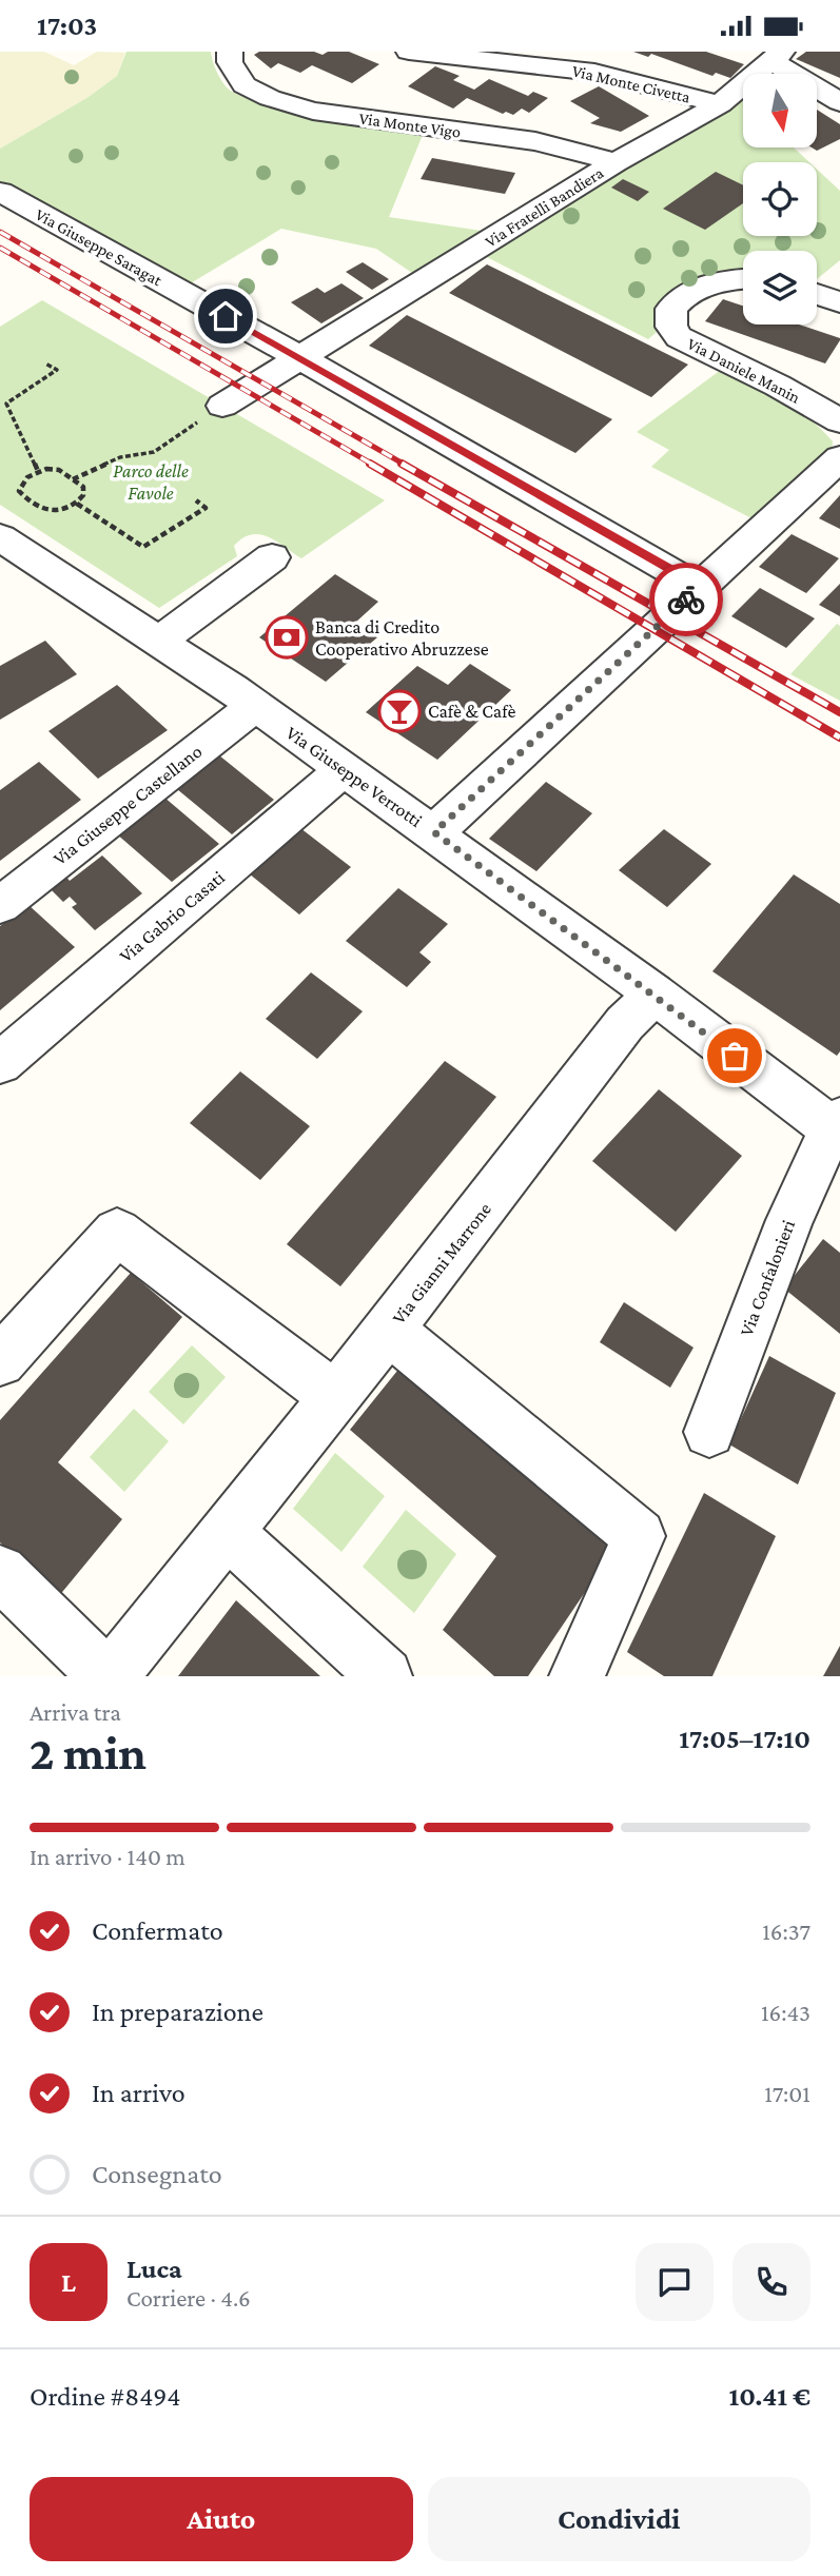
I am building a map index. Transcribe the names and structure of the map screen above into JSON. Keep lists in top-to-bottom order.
{
  "streets": {
    "street": [
      "Via Monte Civetta",
      "Via Monte Vigo",
      "Via Fratelli Bandiera",
      "Via Giuseppe Saragat",
      "Via Daniele Manin",
      "Via Giuseppe Verrotti",
      "Via Giuseppe Castellano",
      "Via Gabrio Casati",
      "Via Gianni Marrone",
      "Via Confalonieri"
    ]
  },
  "crossings": [
    ["Via Monte Civetta", "Via Fratelli Bandiera"],
    ["Via Monte Vigo", "Via Fratelli Bandiera"],
    ["Via Fratelli Bandiera", "Via Giuseppe Saragat"],
    ["Via Giuseppe Verrotti", "Via Giuseppe Castellano"],
    ["Via Giuseppe Verrotti", "Via Gabrio Casati"],
    ["Via Giuseppe Verrotti", "Via Gianni Marrone"],
    ["Via Giuseppe Verrotti", "Via Confalonieri"]
  ],
  "parks": ["Parco delle Favole"],
  "places": {
    "bank": ["Banca di Credito Cooperativo Abruzzese"],
    "bar": ["Cafè & Cafè"]
  },
  "north": "bottom",
  "page": {
    "status": "17:03",
    "heading": ["2 min", "Arriva tra", "17:05–17:10"],
    "panel": [
      "Luca",
      "Corriere · 4.6",
      "Ordine #8494",
      "10.41 €"
    ],
    "bar": "In arrivo · 140 m",
    "list": [
      ["Confermato", "16:37"],
      ["In preparazione", "16:43"],
      ["In arrivo", "17:01"],
      "Consegnato"
    ],
    "round": "L",
    "buttons": ["Aiuto", "Condividi"]
  }
}
